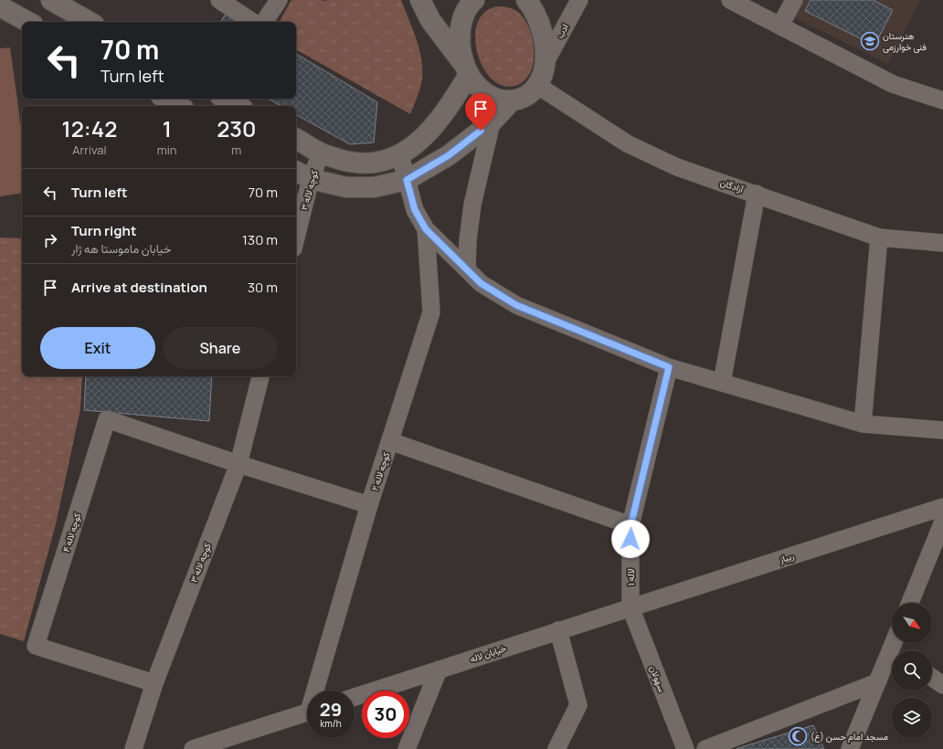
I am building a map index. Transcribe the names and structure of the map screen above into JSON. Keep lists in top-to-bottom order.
{
  "streets": {
    "street": [
      "ادب",
      "آزادگان",
      "کوچه لاله ۳",
      "کوچه لاله ۲",
      "کوچه لاله ۴",
      "ریباز",
      "لاله ۱",
      "خیابان لاله",
      "سهولان"
    ]
  },
  "crossings": [
    ["کوچه لاله ۳", "کوچه لاله ۴"],
    ["ریباز", "لاله ۱"],
    ["ریباز", "خیابان لاله"],
    ["ریباز", "سهولان"],
    ["لاله ۱", "خیابان لاله"],
    ["لاله ۱", "سهولان"],
    ["خیابان لاله", "سهولان"]
  ],
  "places": {
    "school or university": ["هنرستان فنی خوارزمی"],
    "mosque": ["مسجد امام حسن (ع)"]
  },
  "north": "bottom right",
  "page": {
    "turn": ["70 m", "Turn left"],
    "eta": [
      "12:42",
      "Arrival",
      "1",
      "min",
      "230",
      "m"
    ],
    "list": [
      {
        "name": "Turn left",
        "value": "70 m"
      },
      {
        "name": "Turn right",
        "note": "خیابان ماموستا هه ژار",
        "value": "130 m"
      },
      {
        "name": "Arrive at destination",
        "value": "30 m"
      }
    ],
    "buttons": ["Exit", "Share"],
    "speed": "29 km/h",
    "limit": "30"
  }
}
